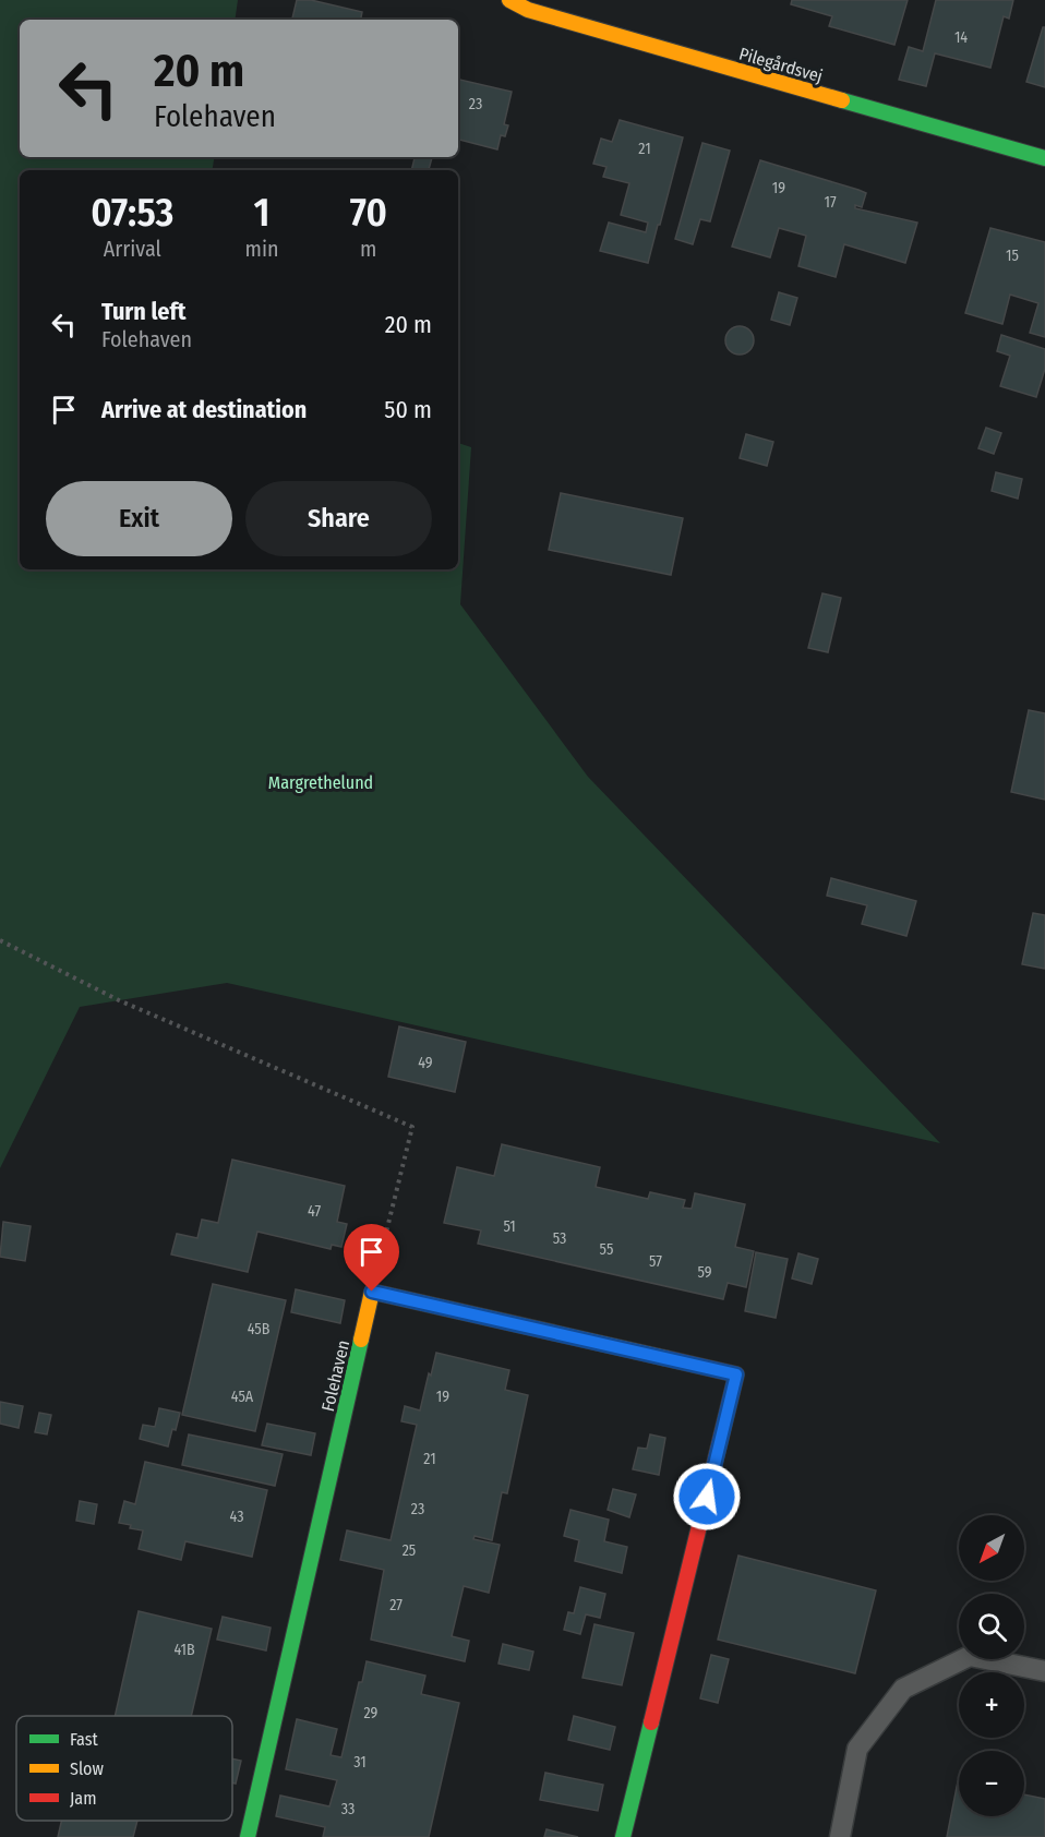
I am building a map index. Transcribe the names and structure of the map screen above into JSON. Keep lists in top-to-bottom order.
{
  "streets": {
    "street": ["Pilegårdsvej", "Folehaven"]
  },
  "parks": ["Margrethelund"],
  "house_numbers": [
    "14",
    "23",
    "21",
    "19",
    "17",
    "15",
    "49",
    "47",
    "51",
    "53",
    "55",
    "57",
    "59",
    "45B",
    "45A",
    "19",
    "21",
    "23",
    "43",
    "25",
    "27",
    "41B",
    "29",
    "31",
    "33"
  ],
  "legend": ["Fast", "Slow", "Jam"],
  "north": "bottom left",
  "page": {
    "turn": ["20 m", "Folehaven"],
    "eta": [
      "07:53",
      "Arrival",
      "1",
      "min",
      "70",
      "m"
    ],
    "list": [
      {
        "name": "Turn left",
        "note": "Folehaven",
        "value": "20 m"
      },
      {
        "name": "Arrive at destination",
        "value": "50 m"
      }
    ],
    "buttons": ["Exit", "Share"],
    "map_buttons": ["+", "−"]
  }
}
